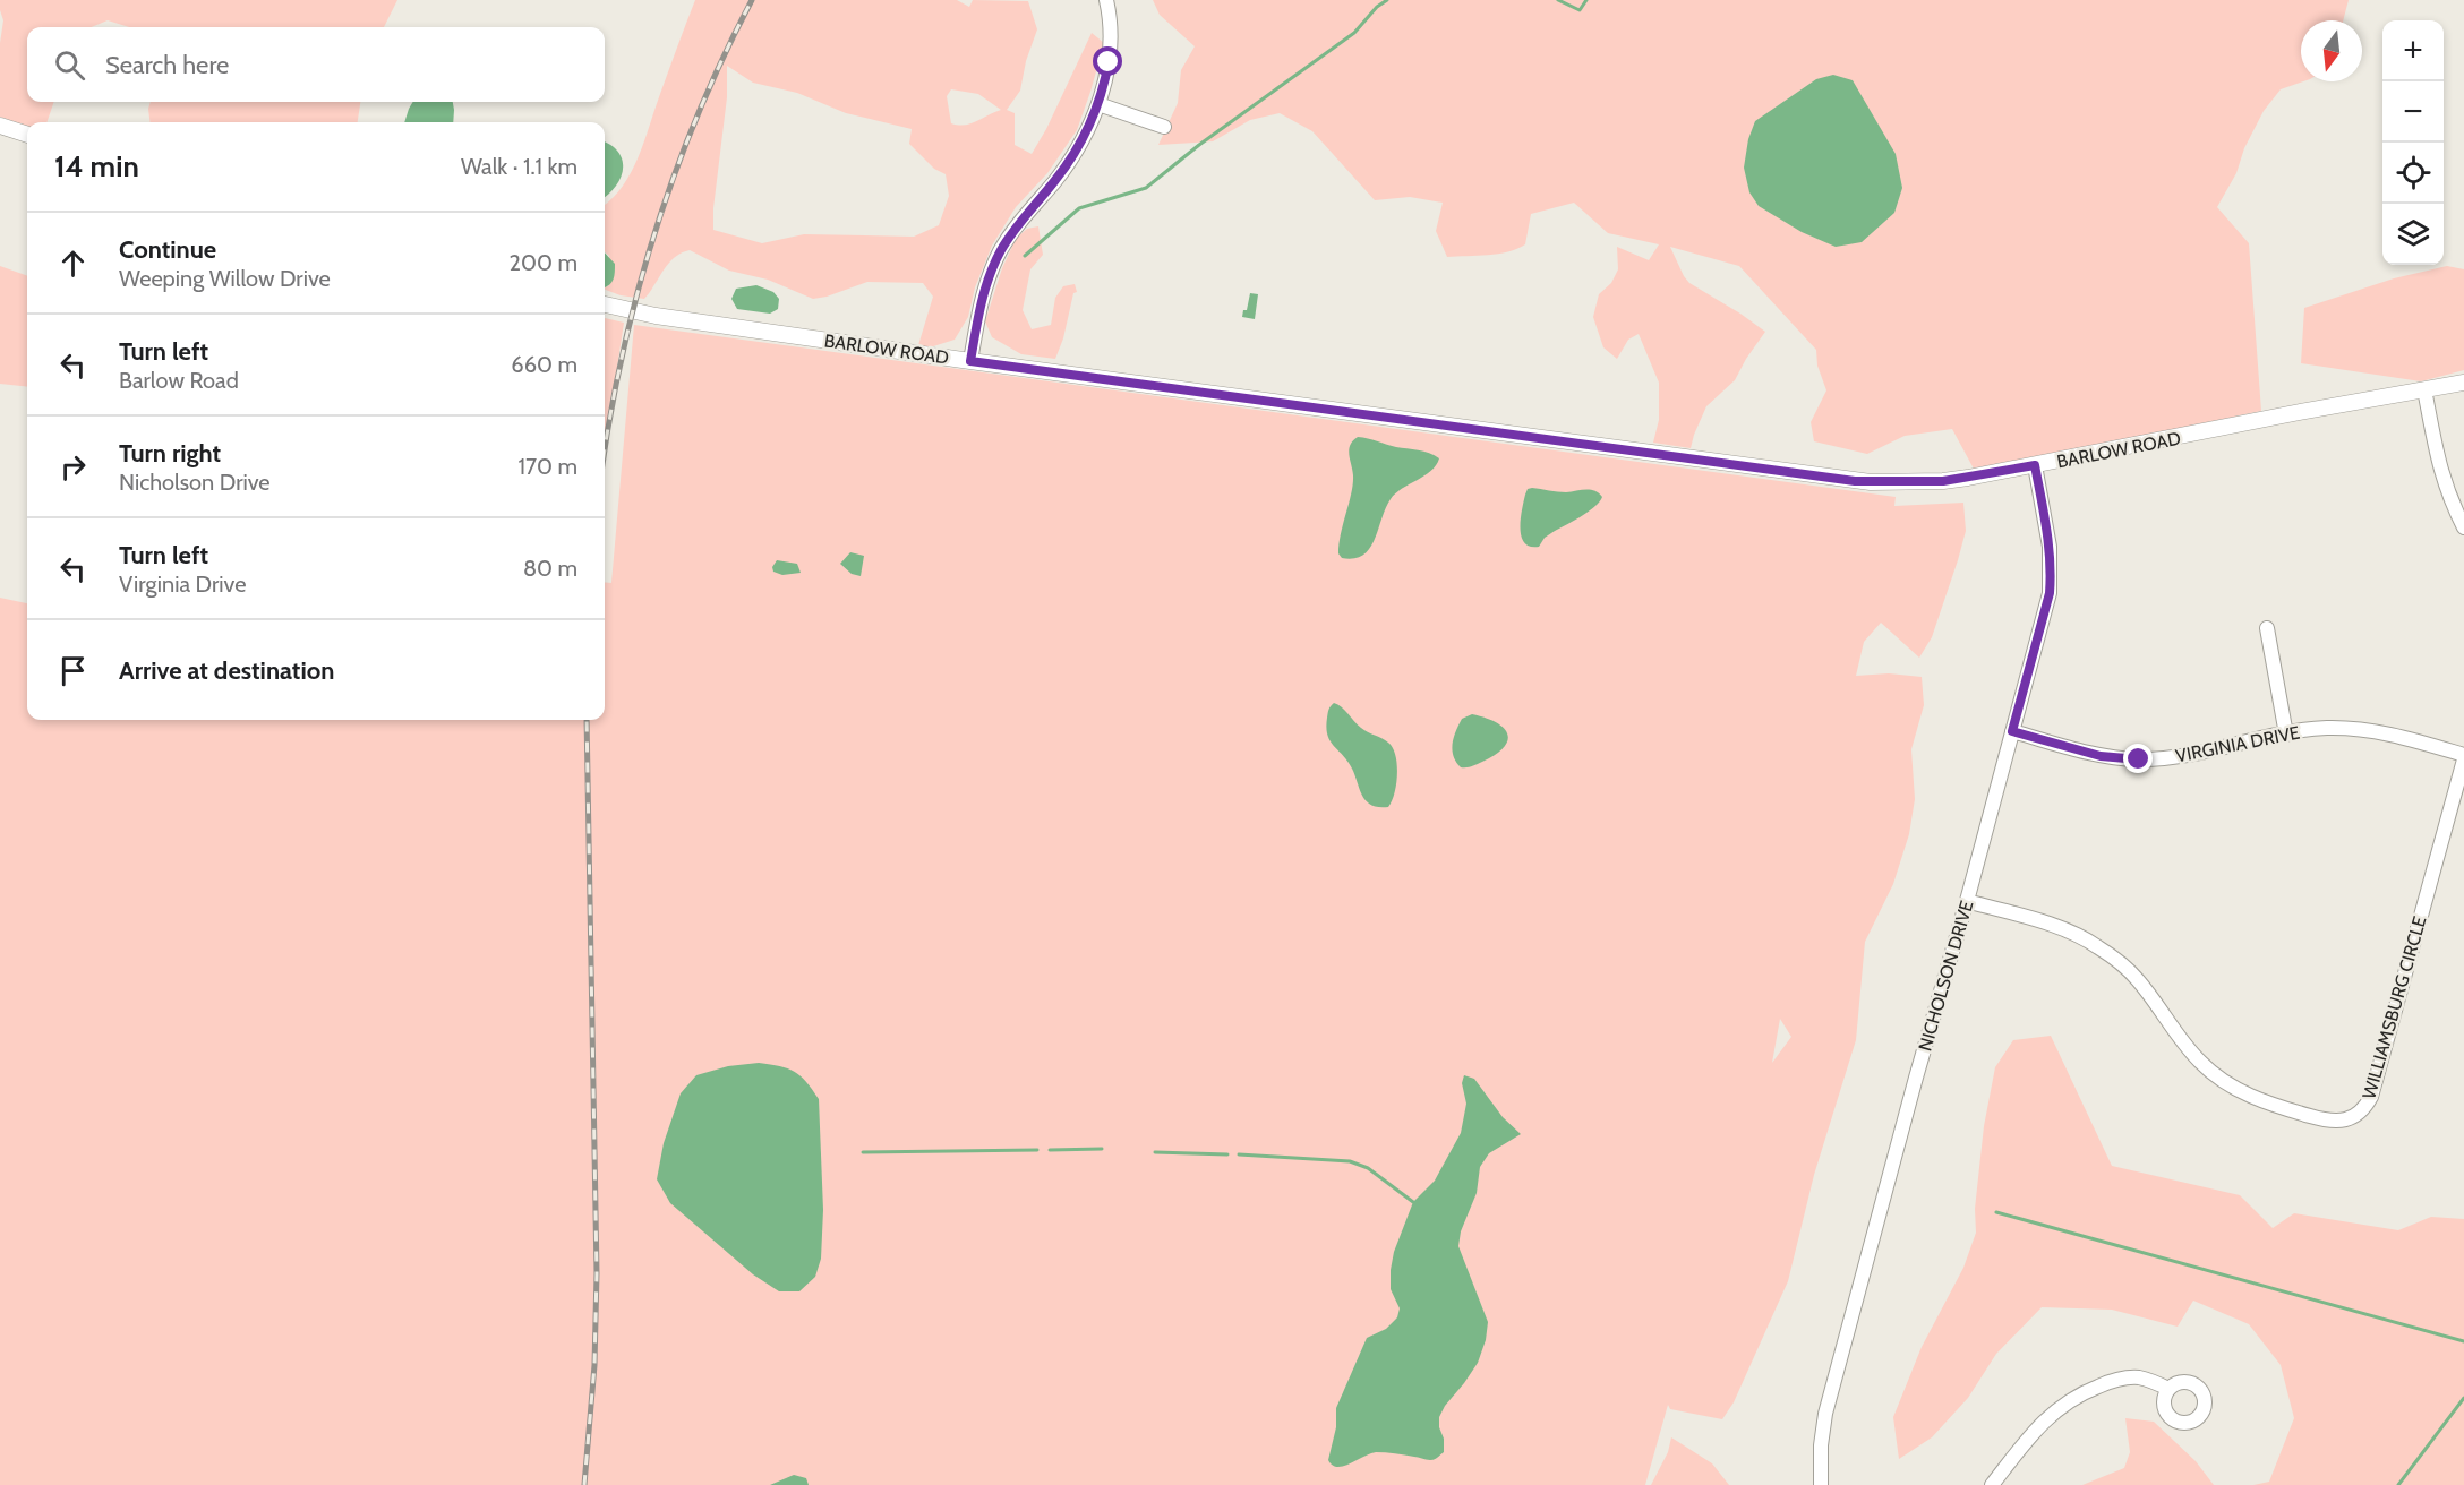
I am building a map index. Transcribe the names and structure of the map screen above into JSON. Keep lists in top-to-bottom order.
{
  "streets": {
    "street": [
      "BARLOW ROAD",
      "VIRGINIA DRIVE",
      "NICHOLSON DRIVE",
      "WILLIAMSBURG CIRCLE"
    ]
  },
  "crossings": [
    ["BARLOW ROAD", "NICHOLSON DRIVE"],
    ["VIRGINIA DRIVE", "NICHOLSON DRIVE"],
    ["VIRGINIA DRIVE", "WILLIAMSBURG CIRCLE"],
    ["NICHOLSON DRIVE", "WILLIAMSBURG CIRCLE"]
  ],
  "north": "bottom",
  "page": {
    "map_buttons": ["+", "−"],
    "search": "Search here",
    "heading": ["14 min", "Walk · 1.1 km"],
    "list": [
      ["Continue", "Weeping Willow Drive", "200 m"],
      ["Turn left", "Barlow Road", "660 m"],
      ["Turn right", "Nicholson Drive", "170 m"],
      ["Turn left", "Virginia Drive", "80 m"],
      "Arrive at destination"
    ]
  }
}
